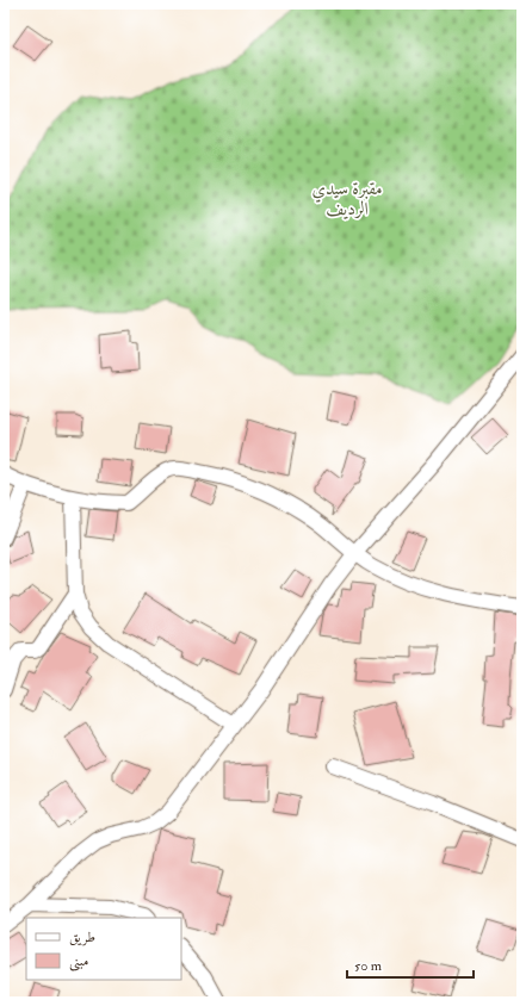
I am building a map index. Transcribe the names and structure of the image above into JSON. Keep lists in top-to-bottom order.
{
  "parks": ["مقبرة سيدي الرديف"],
  "legend": ["طريق", "مبنى"],
  "scale_bar": "50 m"
}
